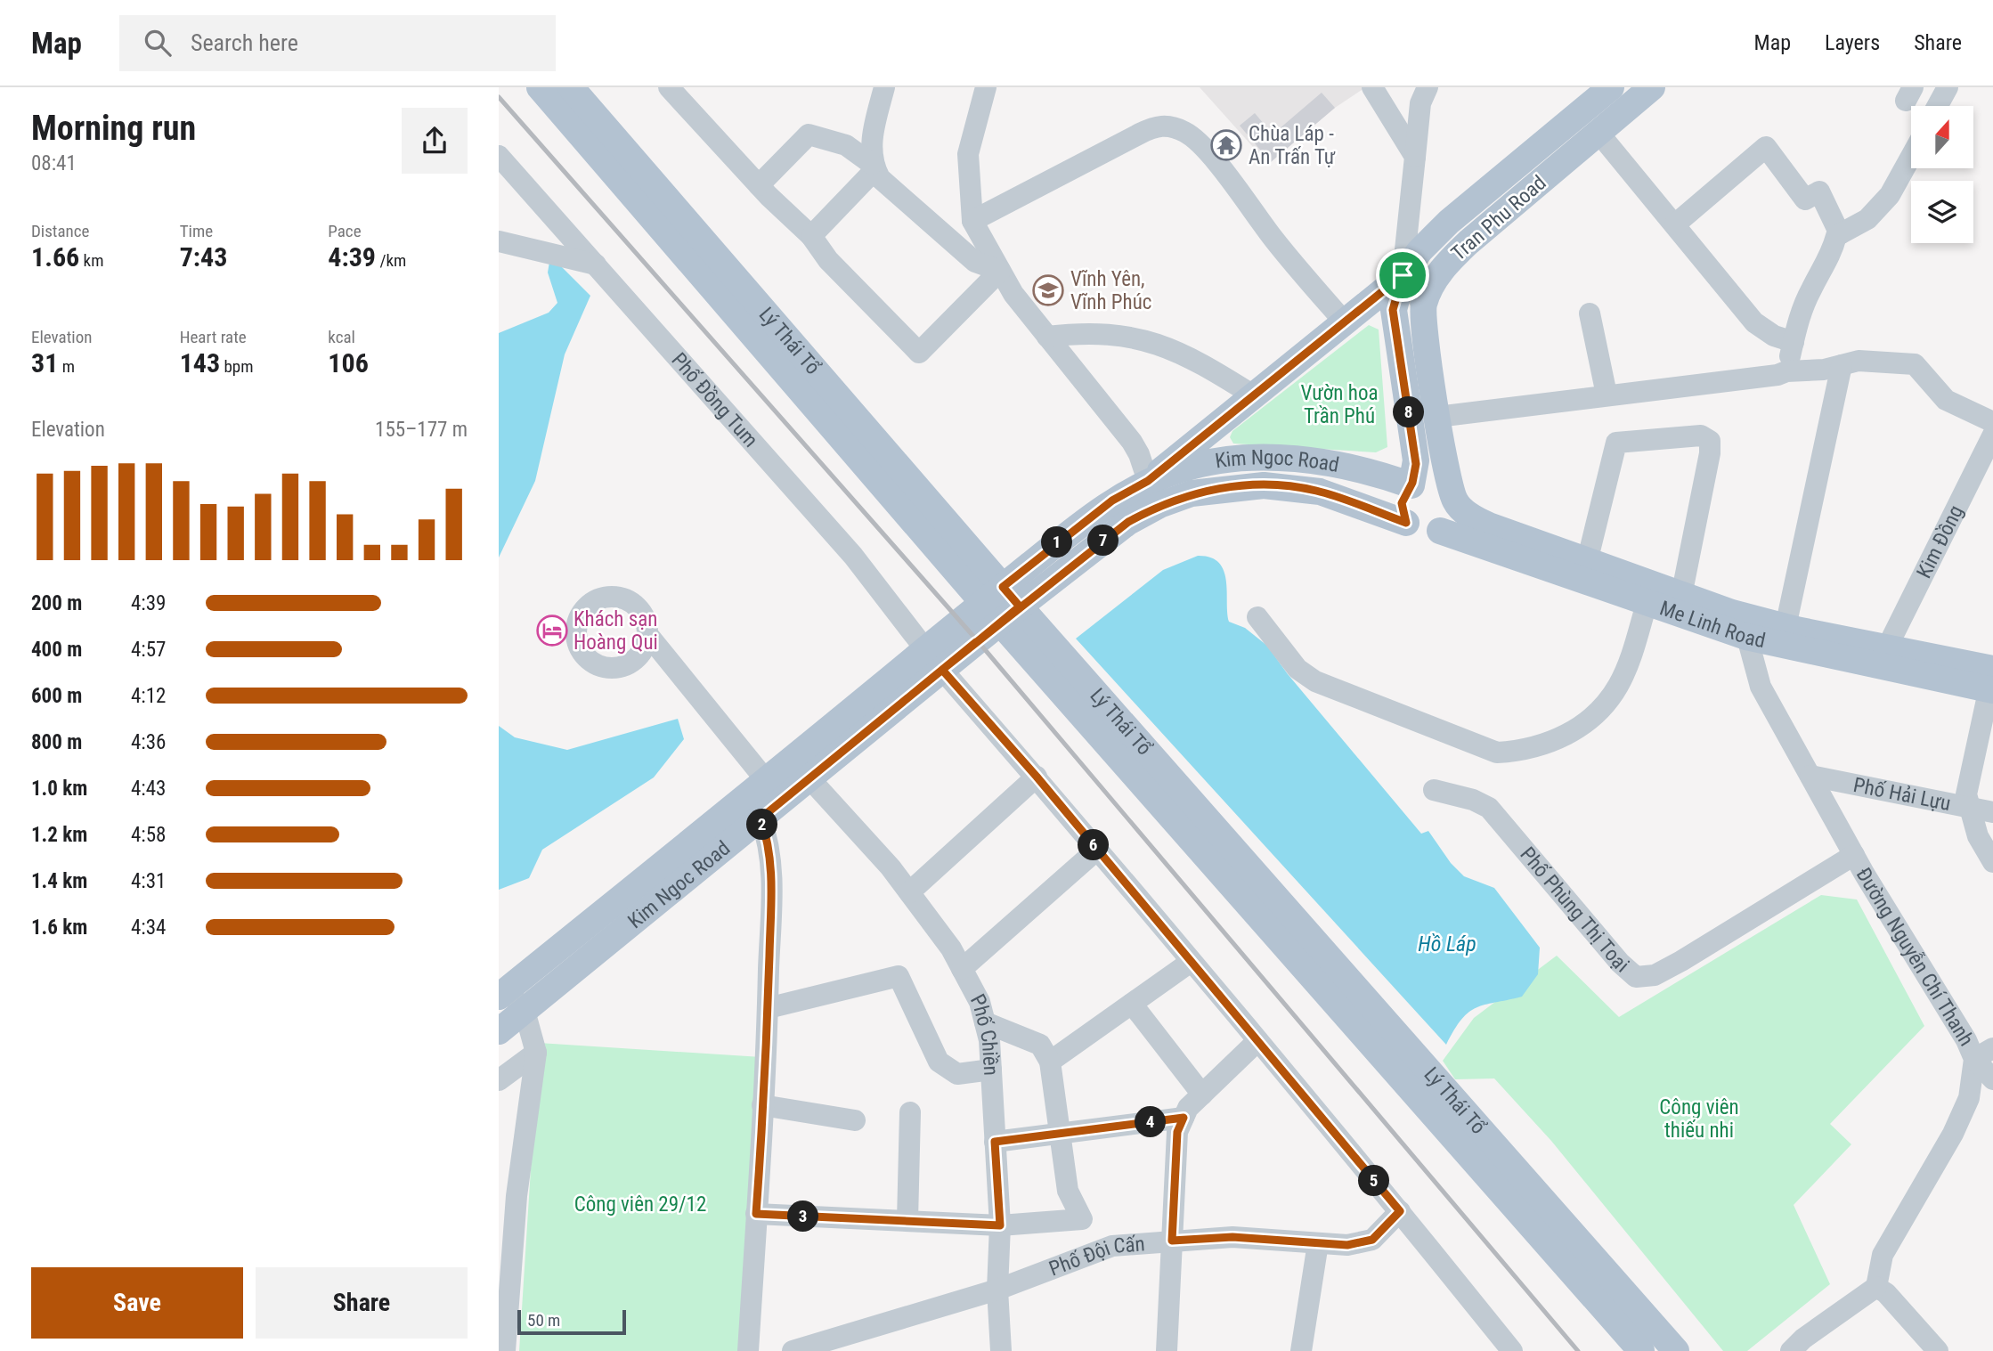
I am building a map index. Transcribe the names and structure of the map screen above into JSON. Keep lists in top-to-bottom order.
{
  "streets": {
    "main road": [
      "Tran Phu Road",
      "Lý Thái Tổ",
      "Kim Ngoc Road",
      "Me Linh Road"
    ],
    "street": [
      "Phố Đồng Tum",
      "Kim Đồng",
      "Phố Hải Lựu",
      "Phố Phùng Thị Toại",
      "Đường Nguyễn Chí Thanh",
      "Phố Chiền",
      "Phố Đội Cấn"
    ]
  },
  "crossings": [
    ["Tran Phu Road", "Kim Ngoc Road"],
    ["Tran Phu Road", "Me Linh Road"],
    ["Lý Thái Tổ", "Kim Ngoc Road"],
    ["Phố Đồng Tum", "Kim Ngoc Road"],
    ["Kim Ngoc Road", "Me Linh Road"],
    ["Kim Ngoc Road", "Phố Chiền"],
    ["Kim Đồng", "Me Linh Road"],
    ["Me Linh Road", "Đường Nguyễn Chí Thanh"],
    ["Phố Hải Lựu", "Đường Nguyễn Chí Thanh"],
    ["Phố Phùng Thị Toại", "Đường Nguyễn Chí Thanh"],
    ["Phố Chiền", "Phố Đội Cấn"]
  ],
  "water": ["Hồ Láp"],
  "parks": ["Vườn hoa Trần Phú", "Công viên thiếu nhi", "Công viên 29/12"],
  "places": {
    "temple": ["Chùa Láp - An Trấn Tự"],
    "school or university": ["Vĩnh Yên, Vĩnh Phúc"],
    "hotel": ["Khách sạn Hoàng Qui"]
  },
  "scale_bar": "50 m",
  "north": "top",
  "page": {
    "header": "Map",
    "search": "Search here",
    "nav": ["Map", "Layers", "Share"],
    "heading": ["Morning run", "08:41"],
    "stats": [
      ["Distance", "1.66 km"],
      ["Time", "7:43"],
      ["Pace", "4:39 /km"],
      ["Elevation", "31 m"],
      ["Heart rate", "143 bpm"],
      ["kcal", "106"]
    ],
    "pins": [
      "8",
      "7",
      "1",
      "2",
      "6",
      "4",
      "5",
      "3"
    ],
    "chart": ["Elevation", "155–177 m"],
    "list": [
      {
        "name": "200 m",
        "note": "4:39"
      },
      {
        "name": "400 m",
        "note": "4:57"
      },
      {
        "name": "600 m",
        "note": "4:12"
      },
      {
        "name": "800 m",
        "note": "4:36"
      },
      {
        "name": "1.0 km",
        "note": "4:43"
      },
      {
        "name": "1.2 km",
        "note": "4:58"
      },
      {
        "name": "1.4 km",
        "note": "4:31"
      },
      {
        "name": "1.6 km",
        "note": "4:34"
      }
    ],
    "buttons": ["Save", "Share"],
    "scale": "50 m"
  }
}
